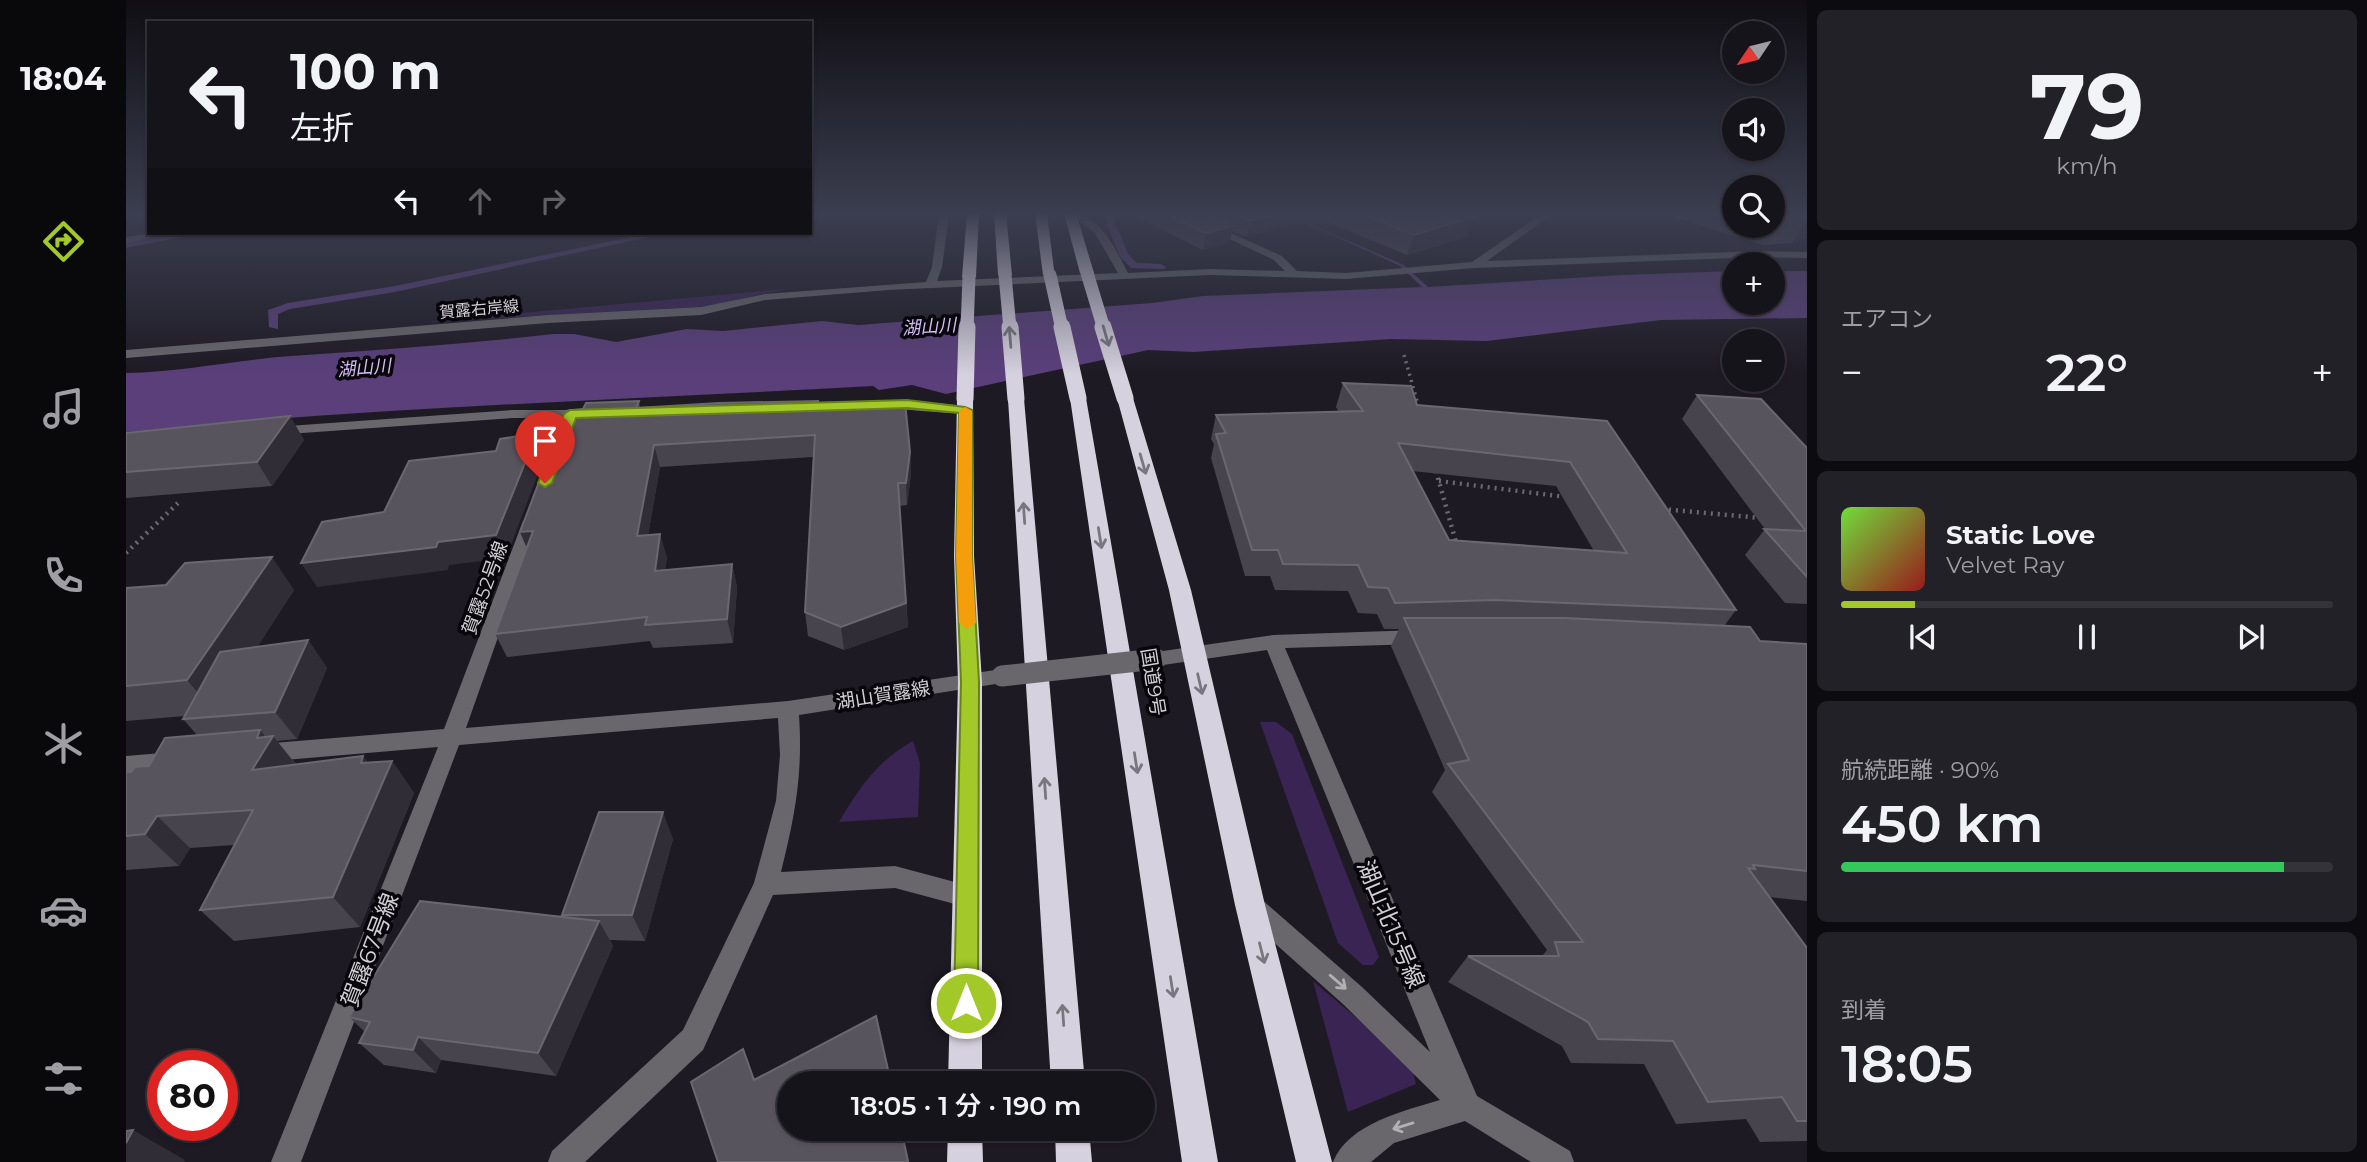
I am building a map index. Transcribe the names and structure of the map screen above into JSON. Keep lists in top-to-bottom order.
{
  "streets": {
    "highway": ["国道9号"],
    "street": [
      "賀露右岸線",
      "賀露52号線",
      "湖山賀露線",
      "湖山北15号線",
      "賀露67号線"
    ]
  },
  "crossings": [
    ["賀露52号線", "湖山賀露線"],
    ["賀露52号線", "賀露67号線"],
    ["湖山賀露線", "湖山北15号線"],
    ["湖山賀露線", "賀露67号線"]
  ],
  "water": ["湖山川"],
  "north": "bottom left",
  "page": {
    "tabs": "18:04",
    "tile": [
      ["79", "km/h"],
      "エアコン",
      ["航続距離 · 90%", "450 km"],
      ["到着", "18:05"]
    ],
    "map_buttons": ["+", "−"],
    "turn": ["100 m", "左折"],
    "heat": ["−", "22°", "+"],
    "song": ["Static Love", "Velvet Ray"],
    "limit": "80",
    "trip": "18:05 · 1 分 · 190 m"
  }
}
